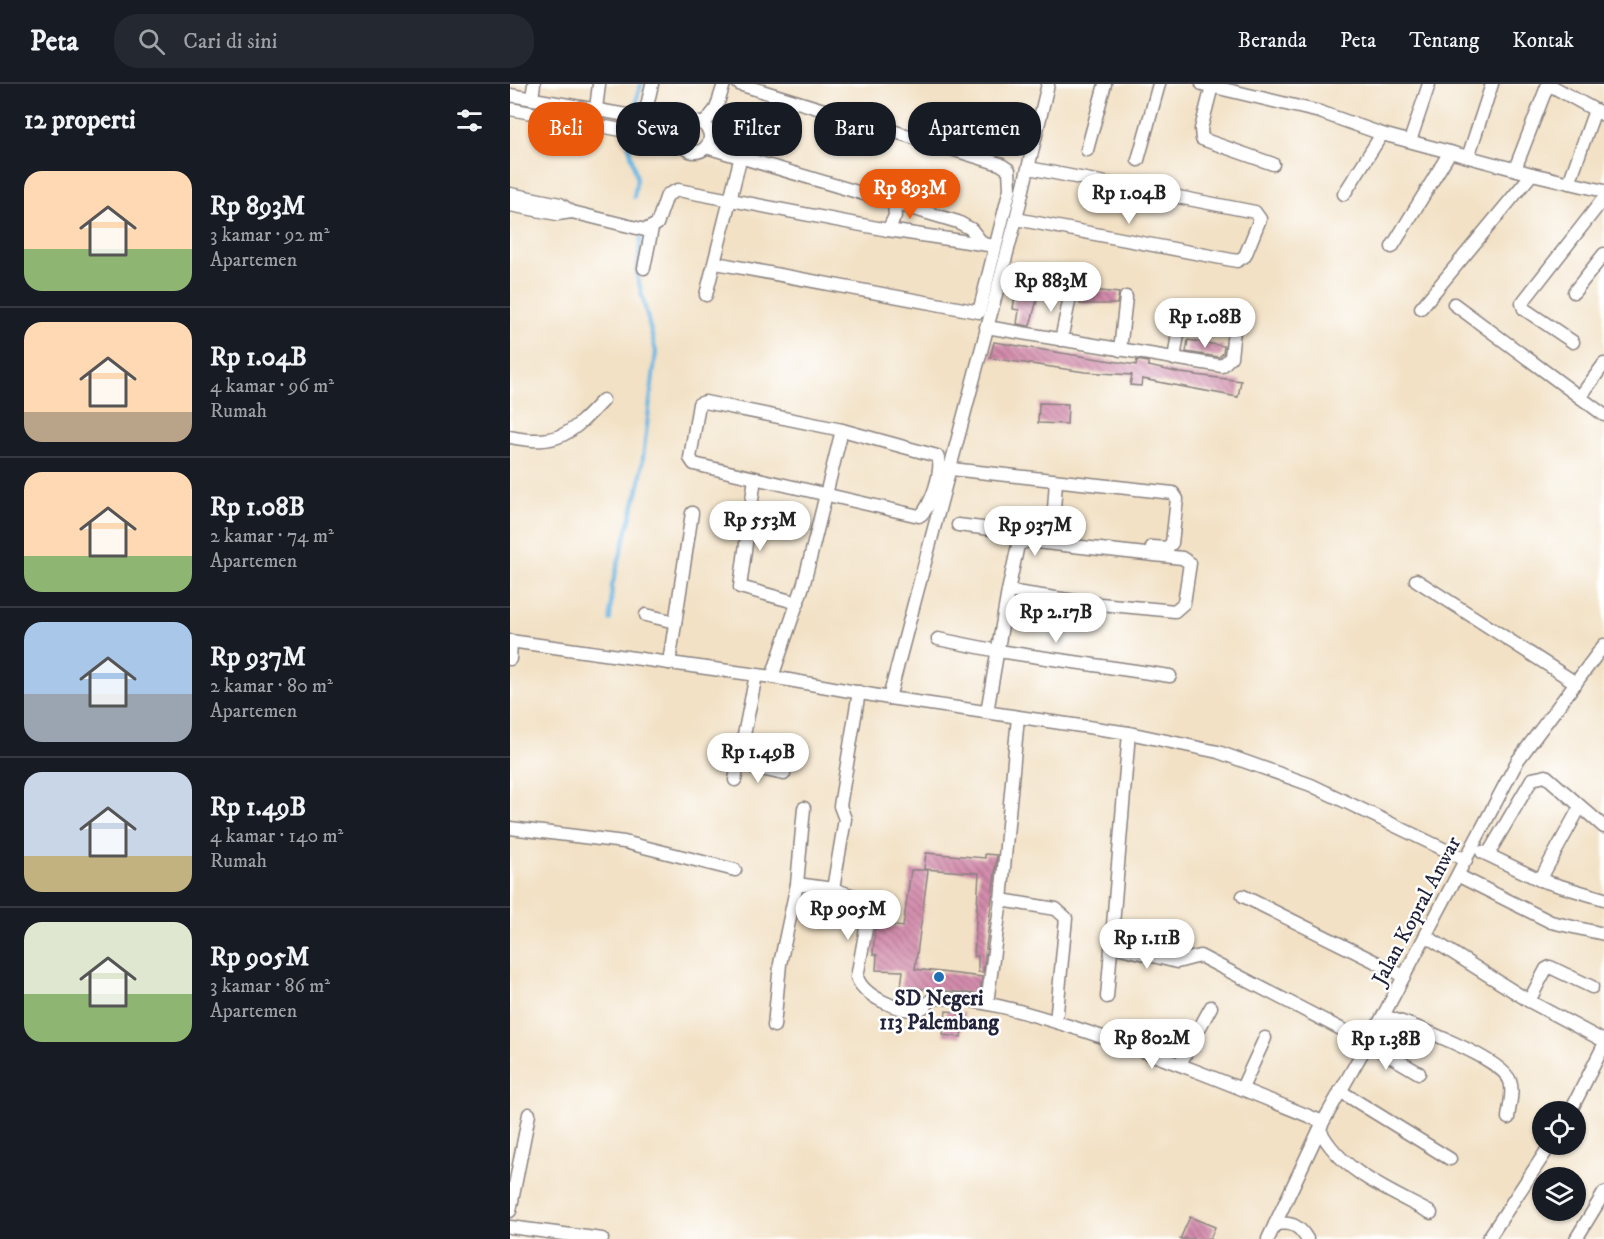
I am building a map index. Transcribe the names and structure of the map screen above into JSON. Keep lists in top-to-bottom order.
{
  "streets": {
    "street": ["Jalan Kopral Anwar"]
  },
  "places": ["SD Negeri 113 Palembang"],
  "page": {
    "header": "Peta",
    "search": "Cari di sini",
    "nav": [
      "Beranda",
      "Peta",
      "Tentang",
      "Kontak"
    ],
    "heading": "12 properti",
    "chip": [
      "Beli",
      "Sewa",
      "Filter",
      "Baru",
      "Apartemen"
    ],
    "list": [
      {
        "name": "Rp 893M",
        "note": "3 kamar · 92 m² · Apartemen"
      },
      {
        "name": "Rp 1.04B",
        "note": "4 kamar · 96 m² · Rumah"
      },
      {
        "name": "Rp 1.08B",
        "note": "2 kamar · 74 m² · Apartemen"
      },
      {
        "name": "Rp 937M",
        "note": "2 kamar · 80 m² · Apartemen"
      },
      {
        "name": "Rp 1.49B",
        "note": "4 kamar · 140 m² · Rumah"
      },
      {
        "name": "Rp 905M",
        "note": "3 kamar · 86 m² · Apartemen"
      }
    ],
    "price": [
      "Rp 893M",
      "Rp 1.04B",
      "Rp 883M",
      "Rp 1.08B",
      "Rp 553M",
      "Rp 937M",
      "Rp 2.17B",
      "Rp 1.49B",
      "Rp 905M",
      "Rp 1.11B",
      "Rp 802M",
      "Rp 1.38B"
    ]
  }
}
